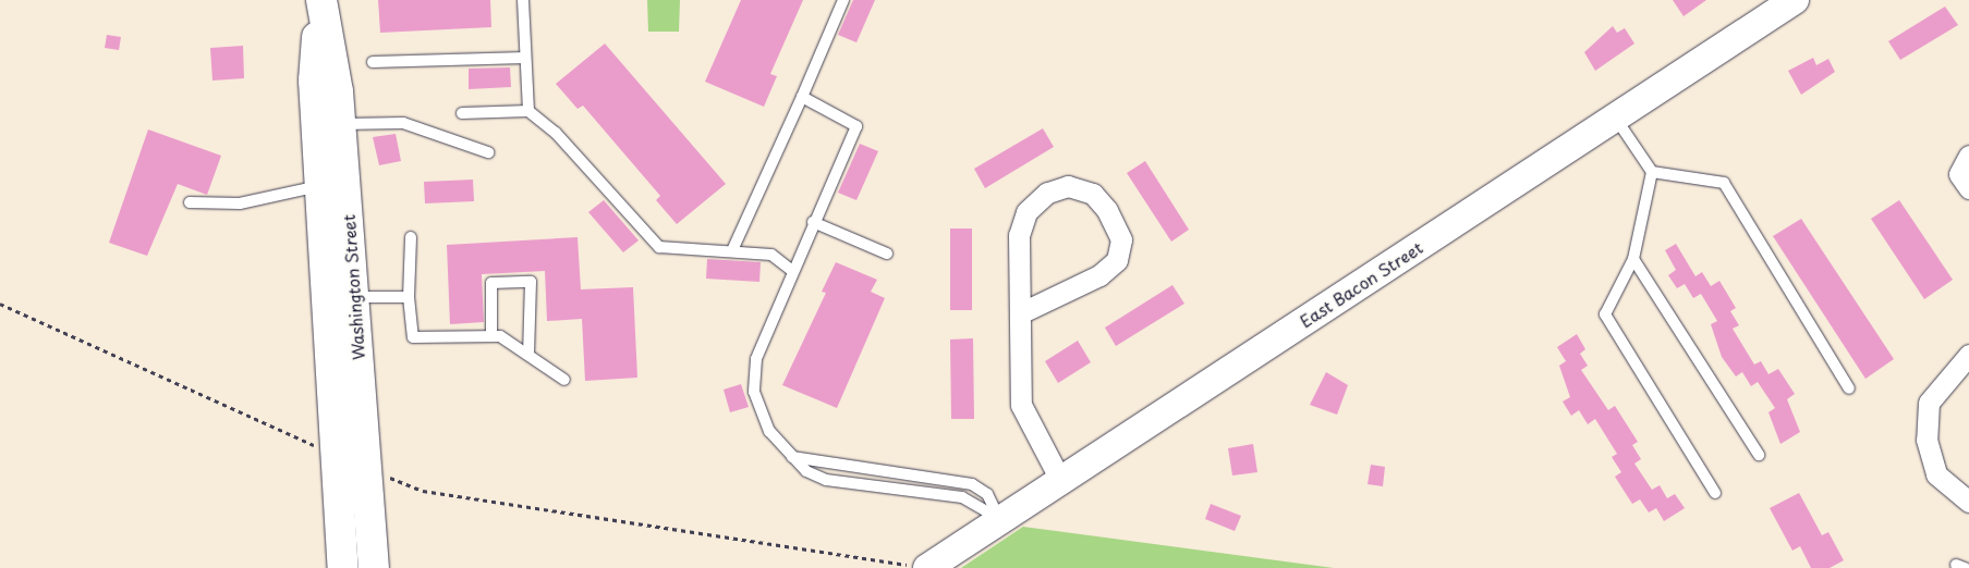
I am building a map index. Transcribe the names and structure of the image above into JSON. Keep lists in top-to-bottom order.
{
  "streets": {
    "main road": ["East Bacon Street", "Washington Street"]
  }
}
